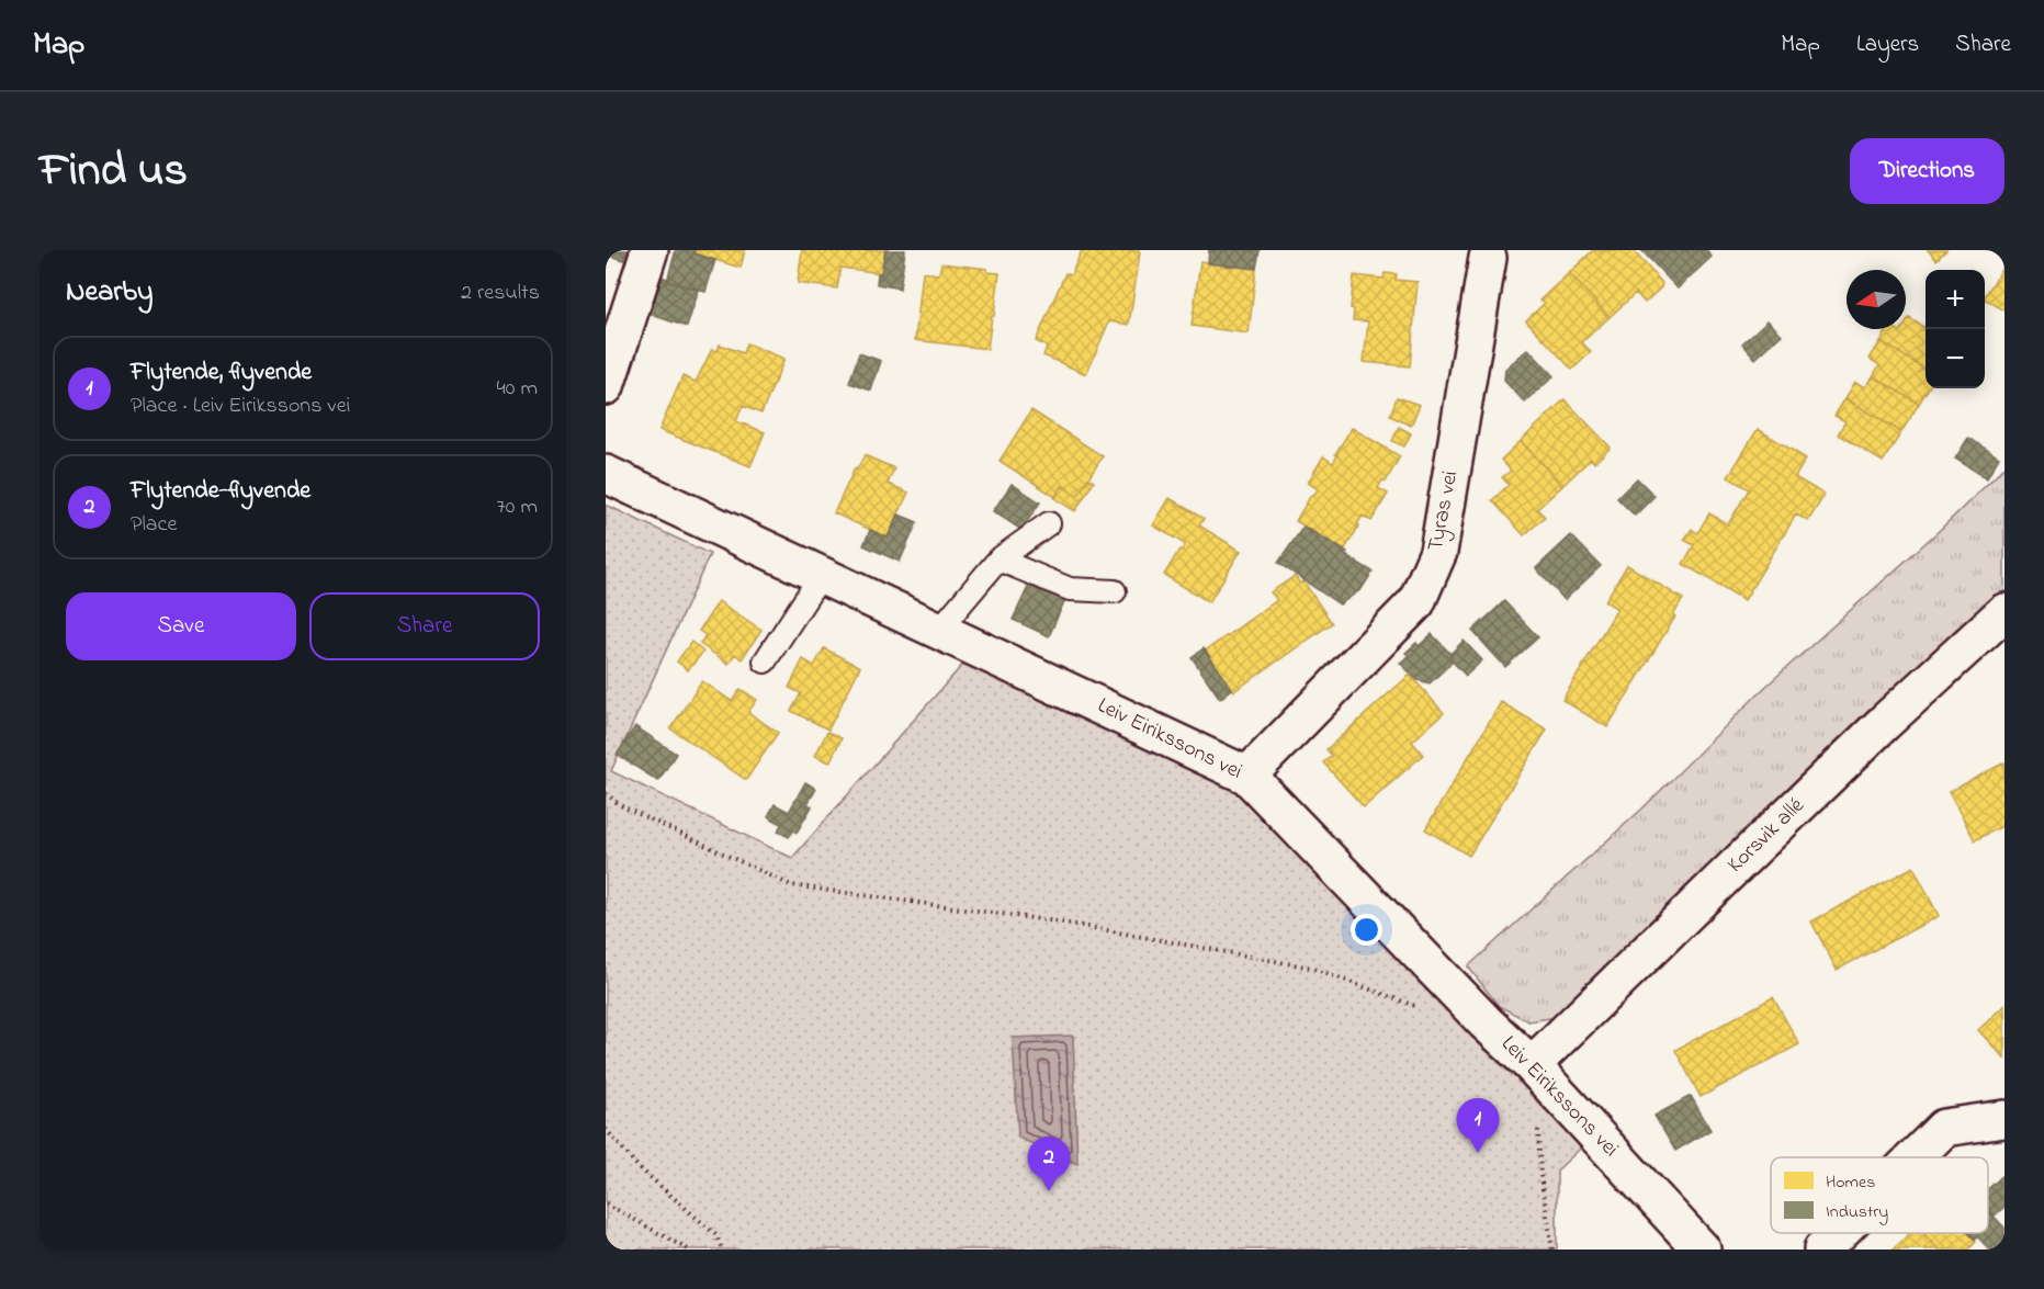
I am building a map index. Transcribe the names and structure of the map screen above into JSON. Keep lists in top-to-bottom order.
{
  "streets": {
    "street": ["Tyras vei", "Leiv Eirikssons vei", "Korsvik allé"]
  },
  "crossings": [
    ["Tyras vei", "Leiv Eirikssons vei"],
    ["Leiv Eirikssons vei", "Korsvik allé"]
  ],
  "legend": ["Homes", "Industry"],
  "north": "left",
  "page": {
    "header": "Map",
    "nav": ["Map", "Layers", "Share"],
    "title": "Find us",
    "buttons": [
      "Directions",
      ["Save", "Share"]
    ],
    "heading": ["Nearby", "2 results"],
    "map_buttons": ["+", "−"],
    "list": [
      {
        "mark": "1",
        "name": "Flytende, flyvende",
        "note": "Place · Leiv Eirikssons vei",
        "value": "40 m"
      },
      {
        "mark": "2",
        "name": "Flytende-flyvende",
        "note": "Place",
        "value": "70 m"
      }
    ],
    "pins": ["1", "2"]
  }
}
